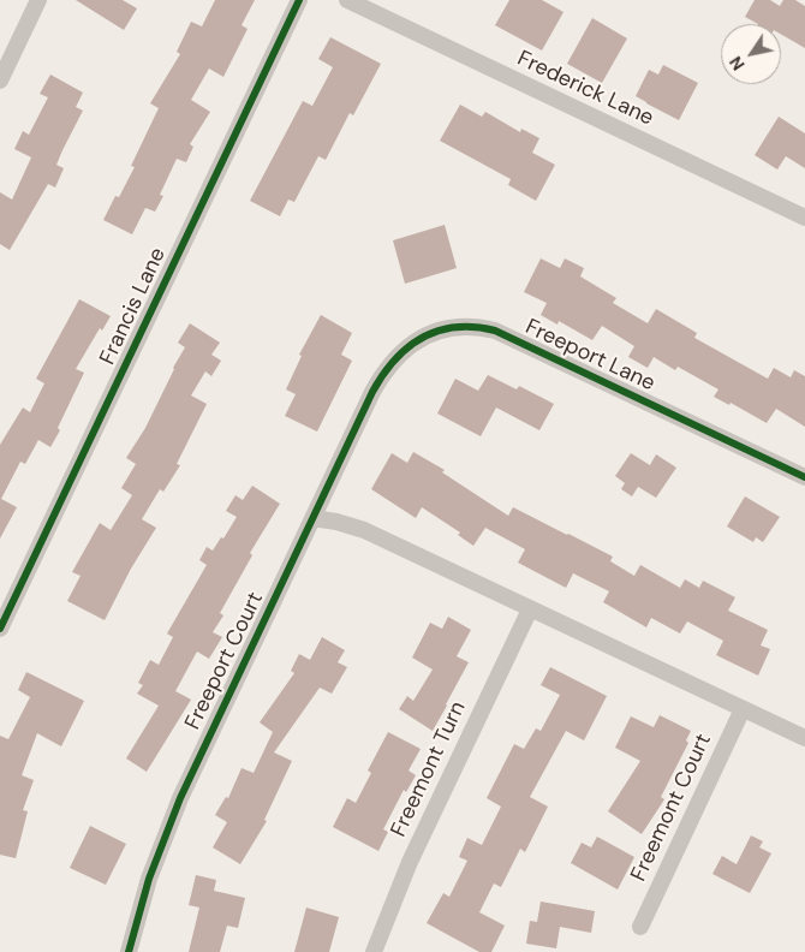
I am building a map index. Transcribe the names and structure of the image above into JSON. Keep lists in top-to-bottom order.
{
  "streets": {
    "street": [
      "Frederick Lane",
      "Francis Lane",
      "Freeport Lane",
      "Freeport Court",
      "Freemont Turn",
      "Freemont Court"
    ]
  },
  "crossings": [
    ["Freeport Lane", "Freeport Court"]
  ],
  "north": "bottom left"
}
